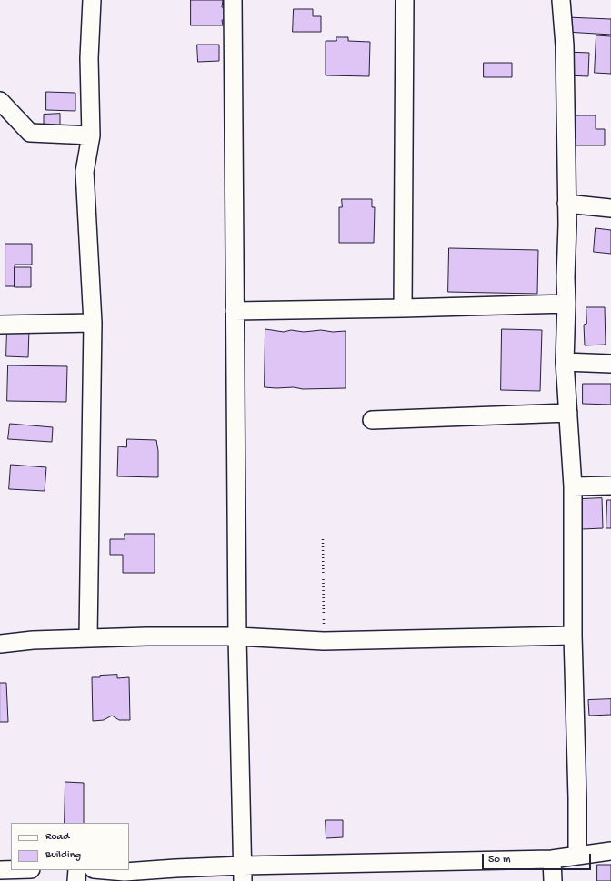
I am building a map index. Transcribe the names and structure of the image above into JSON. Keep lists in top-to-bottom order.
{
  "legend": ["Road", "Building"],
  "scale_bar": "50 m"
}
